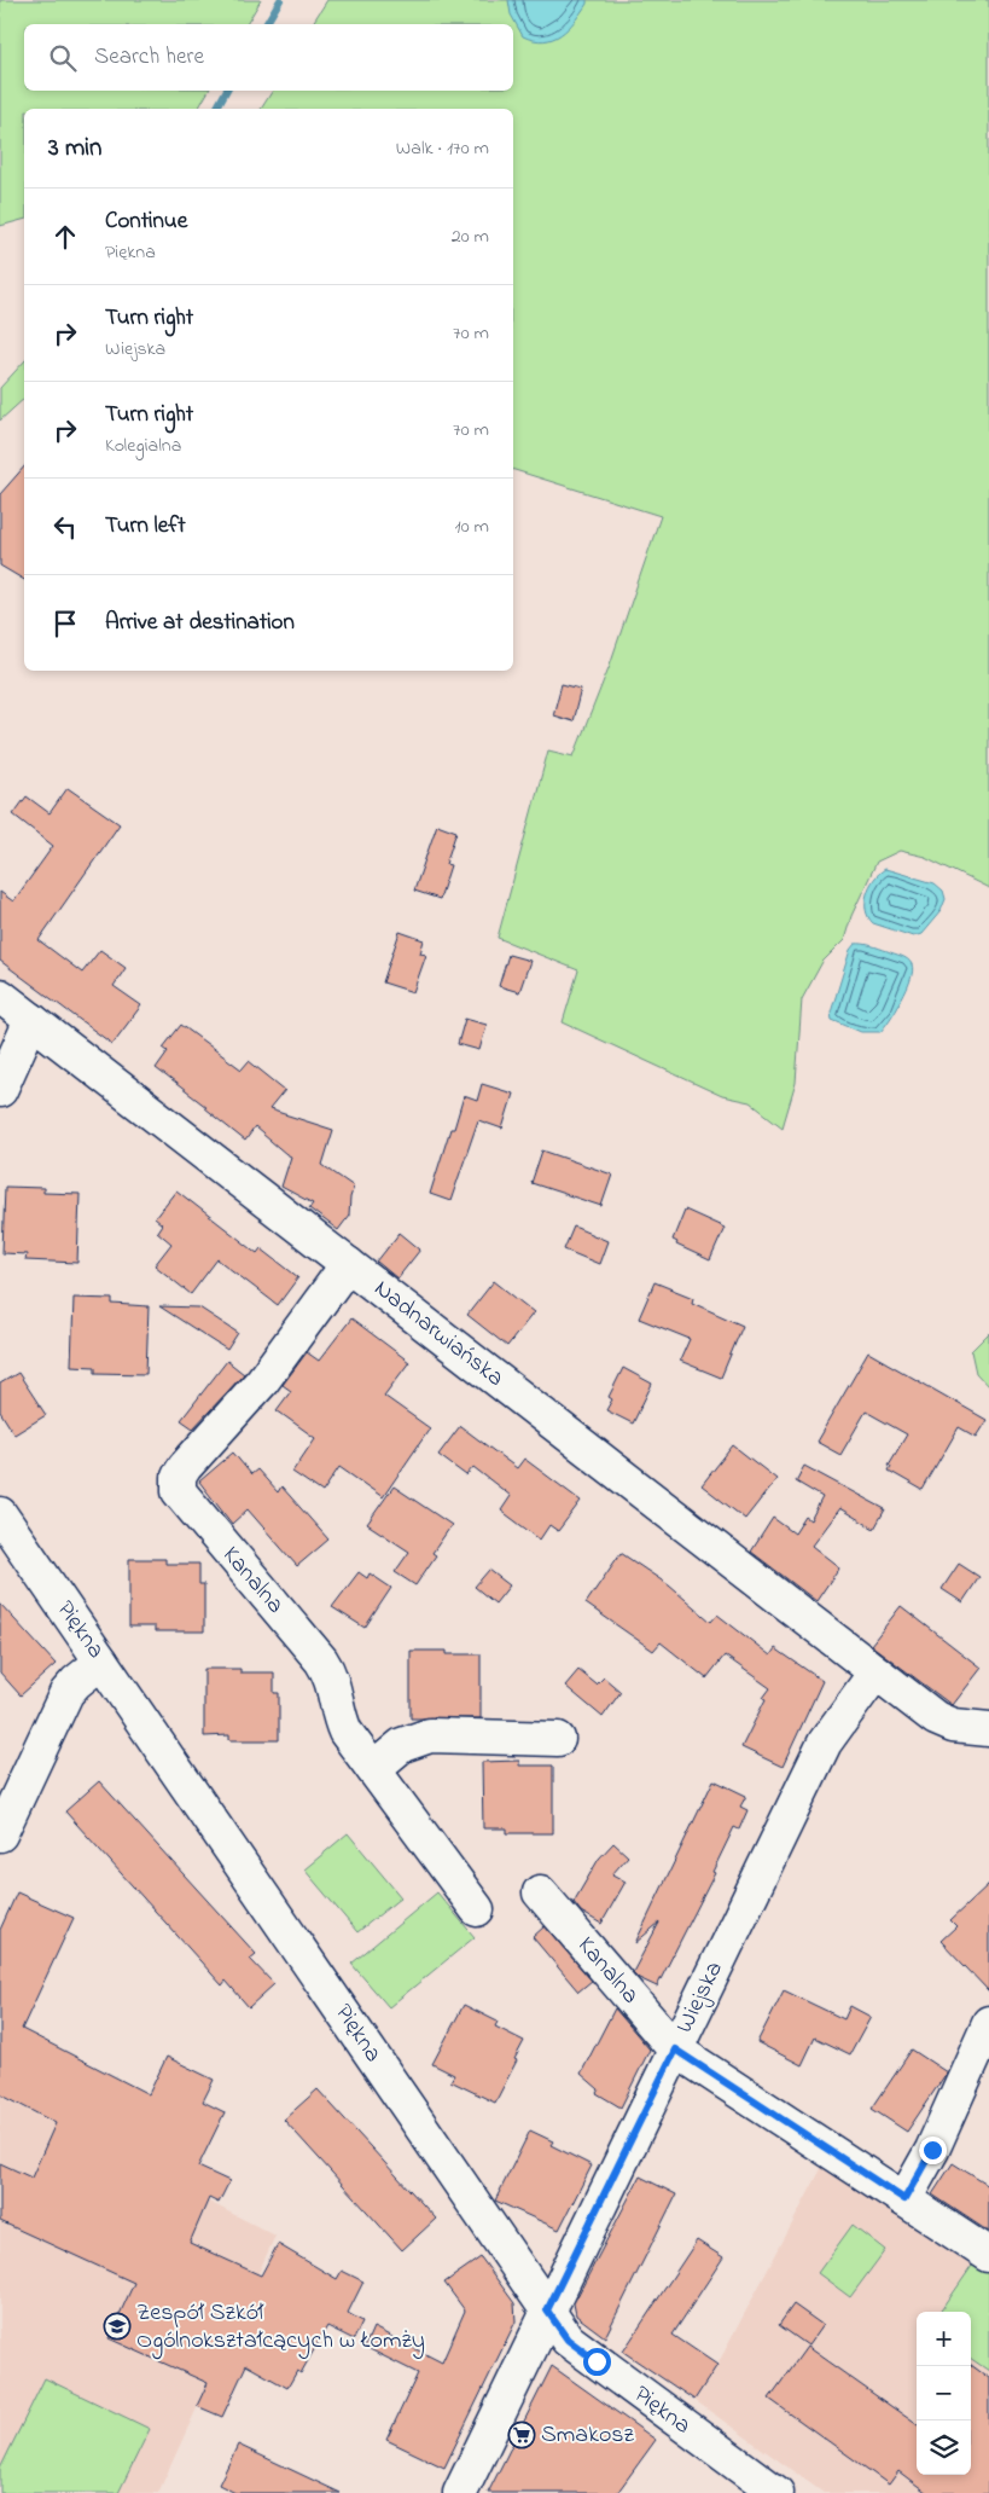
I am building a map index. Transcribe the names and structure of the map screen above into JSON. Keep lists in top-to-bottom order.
{
  "streets": {
    "street": [
      "Nadnarwiańska",
      "Kanalna",
      "Piękna",
      "Wiejska"
    ]
  },
  "crossings": [
    ["Nadnarwiańska", "Kanalna"],
    ["Nadnarwiańska", "Wiejska"],
    ["Kanalna", "Wiejska"],
    ["Piękna", "Wiejska"]
  ],
  "places": {
    "school or university": ["Zespół Szkół Ogólnokształcących w Łomży"],
    "supermarket": ["Smakosz"]
  },
  "page": {
    "search": "Search here",
    "heading": ["3 min", "Walk · 170 m"],
    "list": [
      ["Continue", "Piękna", "20 m"],
      ["Turn right", "Wiejska", "70 m"],
      ["Turn right", "Kolegialna", "70 m"],
      ["Turn left", "10 m"],
      "Arrive at destination"
    ],
    "map_buttons": ["+", "−"]
  }
}
